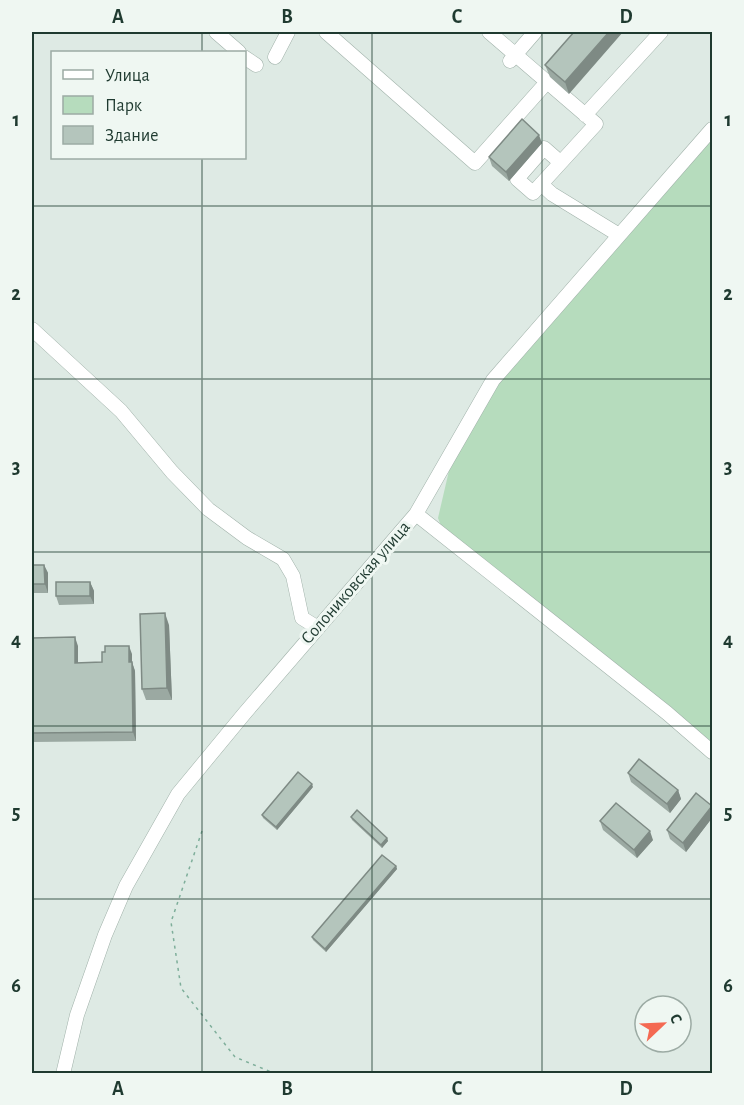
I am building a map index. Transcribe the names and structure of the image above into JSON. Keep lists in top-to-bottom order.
{
  "streets": {
    "street": ["Солониковская улица"]
  },
  "legend": ["Улица", "Парк", "Здание"],
  "north": "top right",
  "grid": {
    "columns": [
      "A",
      "B",
      "C",
      "D"
    ],
    "rows": [
      "1",
      "2",
      "3",
      "4",
      "5",
      "6"
    ]
  }
}
